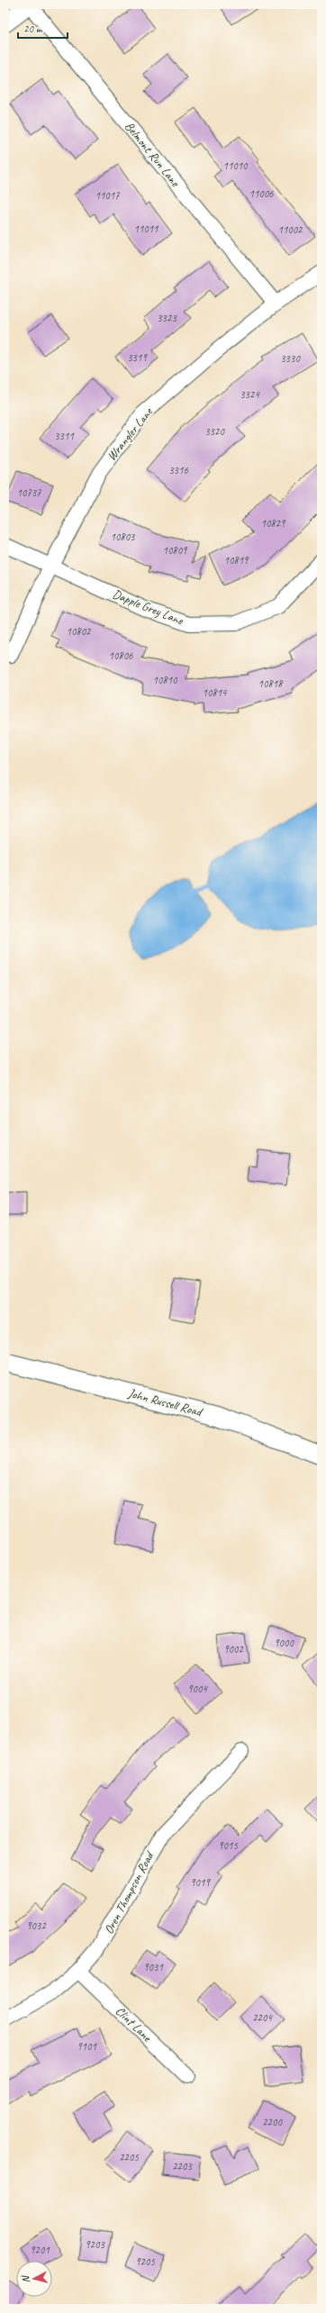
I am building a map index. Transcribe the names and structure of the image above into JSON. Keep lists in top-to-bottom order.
{
  "streets": {
    "street": [
      "Belmont Run Lane",
      "Wrangler Lane",
      "Dapple Grey Lane",
      "John Russell Road",
      "Oren Thompson Road",
      "Clint Lane"
    ]
  },
  "crossings": [
    ["Belmont Run Lane", "Wrangler Lane"],
    ["Wrangler Lane", "Dapple Grey Lane"],
    ["Oren Thompson Road", "Clint Lane"]
  ],
  "house_numbers": [
    "11010",
    "11006",
    "11017",
    "11011",
    "11002",
    "3323",
    "3319",
    "3330",
    "3324",
    "3320",
    "3311",
    "3316",
    "10737",
    "10829",
    "10803",
    "10809",
    "10819",
    "10802",
    "10806",
    "10810",
    "10818",
    "10814",
    "9000",
    "9002",
    "9004",
    "9015",
    "9019",
    "9032",
    "9031",
    "2204",
    "9101",
    "2200",
    "2205",
    "2203",
    "9203",
    "9201",
    "9205"
  ],
  "scale_bar": "20 m",
  "north": "left"
}
